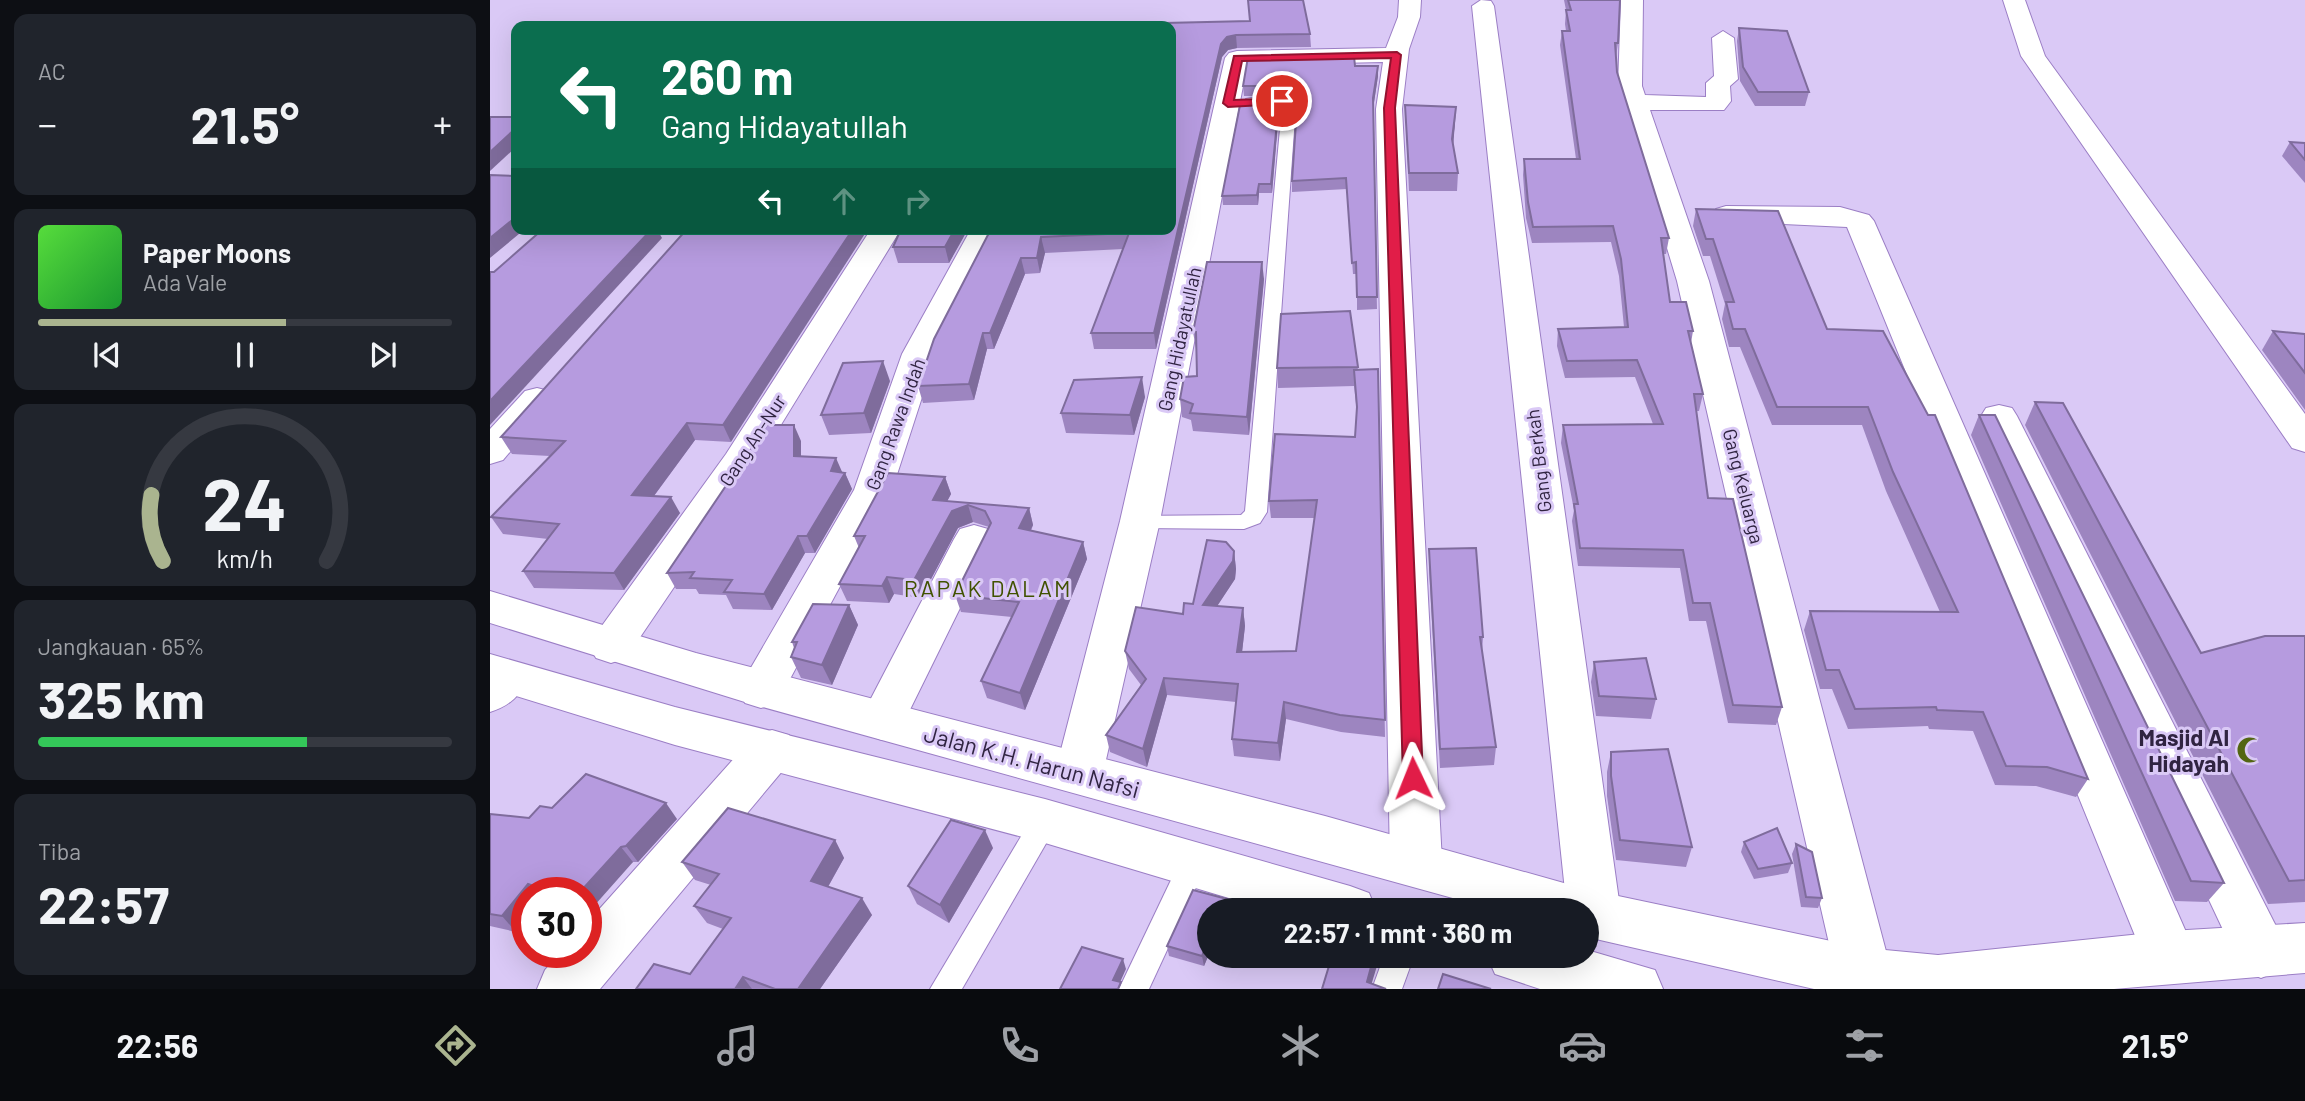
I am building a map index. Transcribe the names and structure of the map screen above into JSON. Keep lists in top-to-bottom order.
{
  "streets": {
    "street": [
      "Gang Hidayatullah",
      "Gang Rawa Indah",
      "Gang An-Nur",
      "Gang Berkah",
      "Gang Keluarga",
      "Jalan K.H. Harun Nafsi"
    ]
  },
  "crossings": [
    ["Gang Hidayatullah", "Jalan K.H. Harun Nafsi"],
    ["Gang Rawa Indah", "Jalan K.H. Harun Nafsi"],
    ["Gang An-Nur", "Jalan K.H. Harun Nafsi"],
    ["Gang Keluarga", "Jalan K.H. Harun Nafsi"]
  ],
  "districts": ["RAPAK DALAM"],
  "places": {
    "mosque": ["Masjid Al Hidayah"]
  },
  "page": {
    "tile": [
      "AC",
      ["Jangkauan · 65%", "325 km"],
      ["Tiba", "22:57"]
    ],
    "turn": ["260 m", "Gang Hidayatullah"],
    "heat": ["−", "21.5°", "+"],
    "song": ["Paper Moons", "Ada Vale"],
    "limit": "30",
    "trip": "22:57 · 1 mnt · 360 m",
    "tabs": ["22:56", "21.5°"],
    "gauge": ["24", "km/h"]
  }
}
